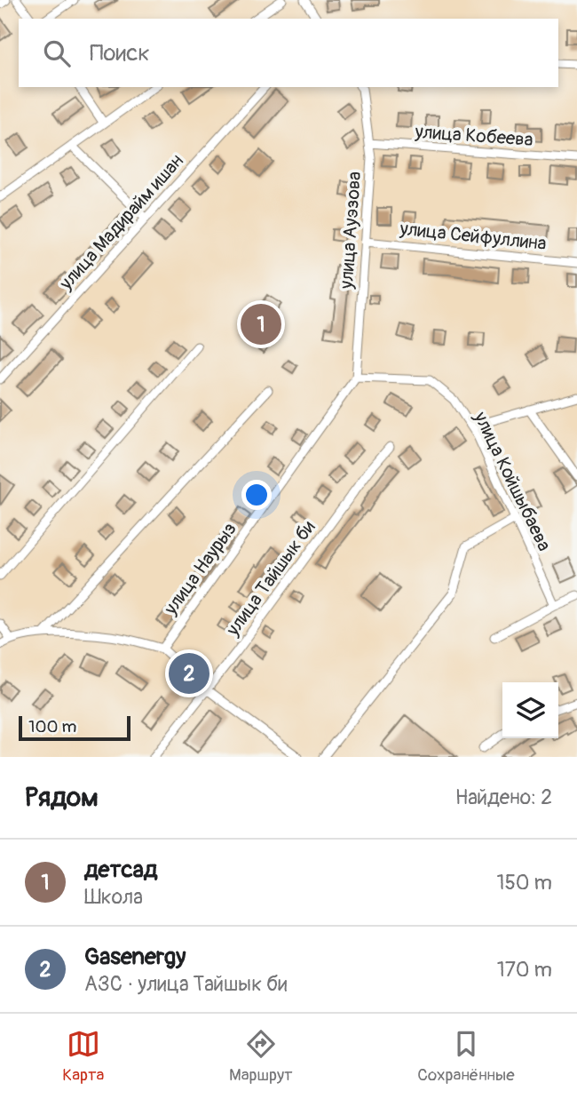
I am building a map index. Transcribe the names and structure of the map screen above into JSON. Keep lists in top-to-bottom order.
{
  "streets": {
    "street": [
      "улица Кобеева",
      "улица Мадирайм ишан",
      "улица Ауэзова",
      "улица Сейфуллина",
      "улица Койшыбаева",
      "улица Наурыз",
      "улица Тайшык би"
    ]
  },
  "crossings": [
    ["улица Кобеева", "улица Ауэзова"],
    ["улица Ауэзова", "улица Сейфуллина"],
    ["улица Ауэзова", "улица Койшыбаева"],
    ["улица Ауэзова", "улица Наурыз"],
    ["улица Койшыбаева", "улица Наурыз"]
  ],
  "scale_bar": "100 m",
  "page": {
    "search": "Поиск",
    "pins": ["1", "2"],
    "scale": "100 m",
    "heading": ["Рядом", "Найдено: 2"],
    "list": [
      {
        "mark": "1",
        "name": "детсад",
        "note": "Школа",
        "value": "150 m"
      },
      {
        "mark": "2",
        "name": "Gasenergy",
        "note": "АЗС · улица Тайшык би",
        "value": "170 m"
      }
    ],
    "nav": ["Карта", "Маршрут", "Сохранённые"]
  }
}
